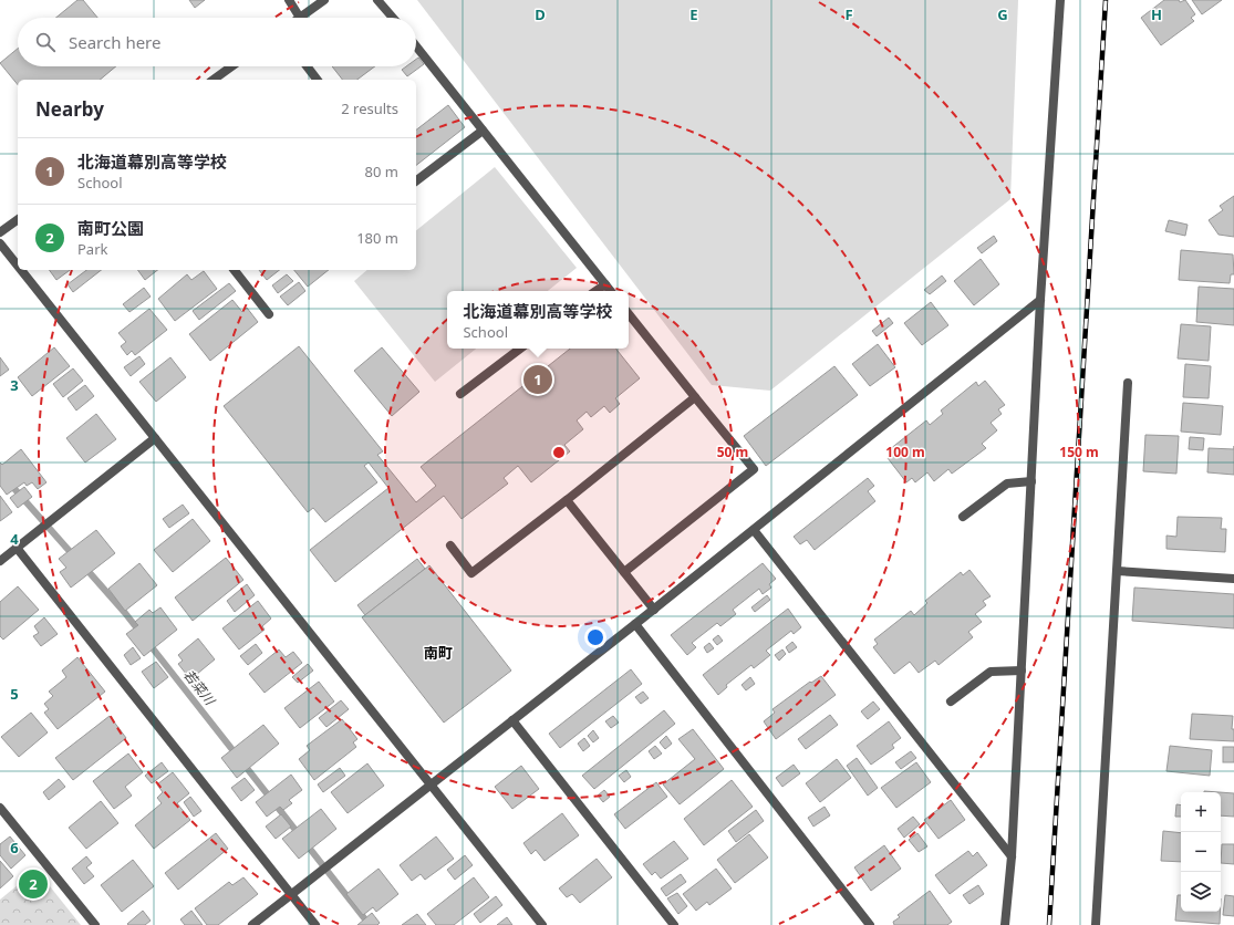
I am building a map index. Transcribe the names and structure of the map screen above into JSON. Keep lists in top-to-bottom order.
{
  "districts": ["南町"],
  "water": ["若菜川"],
  "page": {
    "search": "Search here",
    "heading": ["Nearby", "2 results"],
    "list": [
      {
        "mark": "1",
        "name": "北海道幕別高等学校",
        "note": "School",
        "value": "80 m"
      },
      {
        "mark": "2",
        "name": "南町公園",
        "note": "Park",
        "value": "180 m"
      }
    ],
    "popup": ["北海道幕別高等学校", "School"],
    "pins": ["1", "2"],
    "map_buttons": ["+", "−"]
  },
  "grid": {
    "columns": [
      "D",
      "E",
      "F",
      "G",
      "H"
    ],
    "rows": [
      "3",
      "4",
      "5",
      "6"
    ]
  },
  "rings": ["50 m", "100 m", "150 m"]
}
